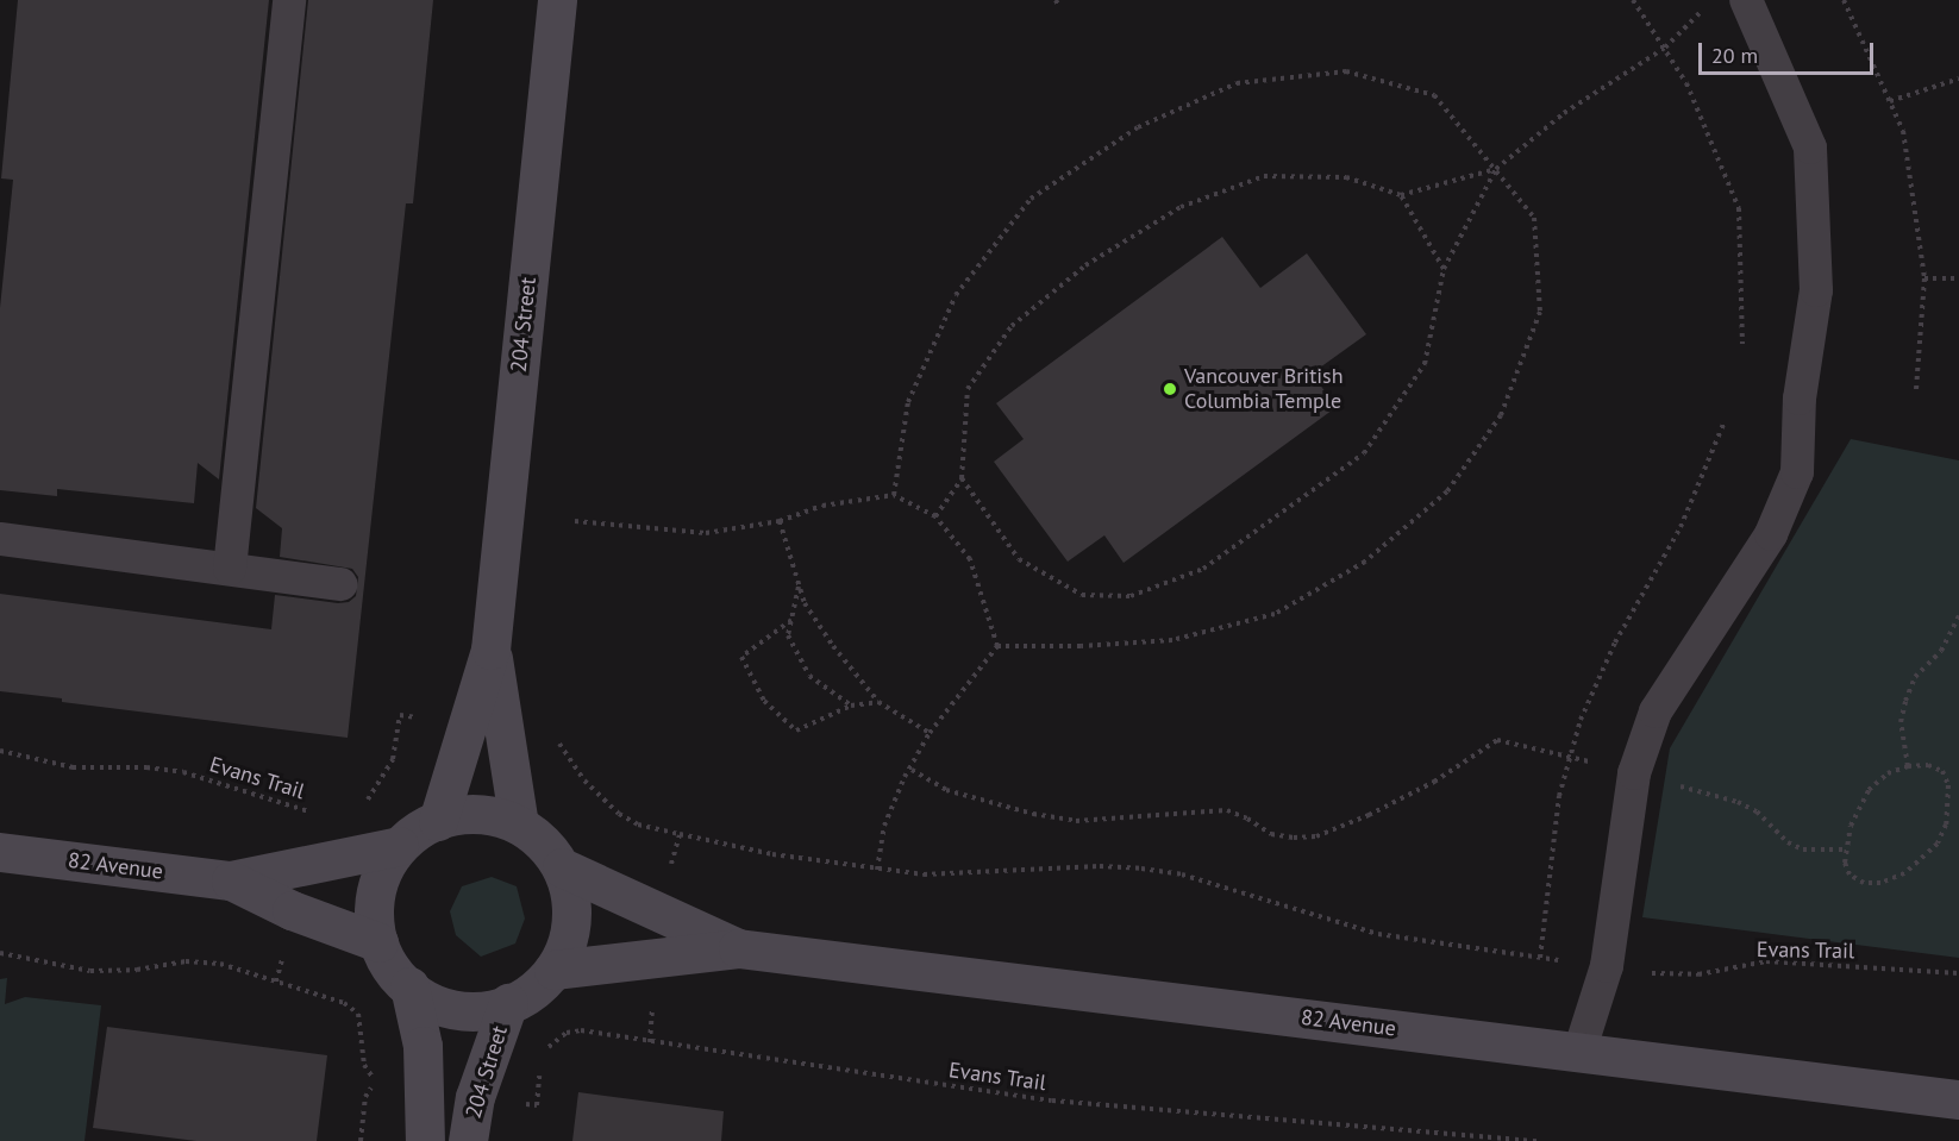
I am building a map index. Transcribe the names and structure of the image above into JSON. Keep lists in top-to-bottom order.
{
  "streets": {
    "street": ["204 Street", "82 Avenue"],
    "path": ["Evans Trail"]
  },
  "crossings": [
    ["204 Street", "82 Avenue"]
  ],
  "places": ["Vancouver British Columbia Temple"],
  "scale_bar": "20 m"
}
